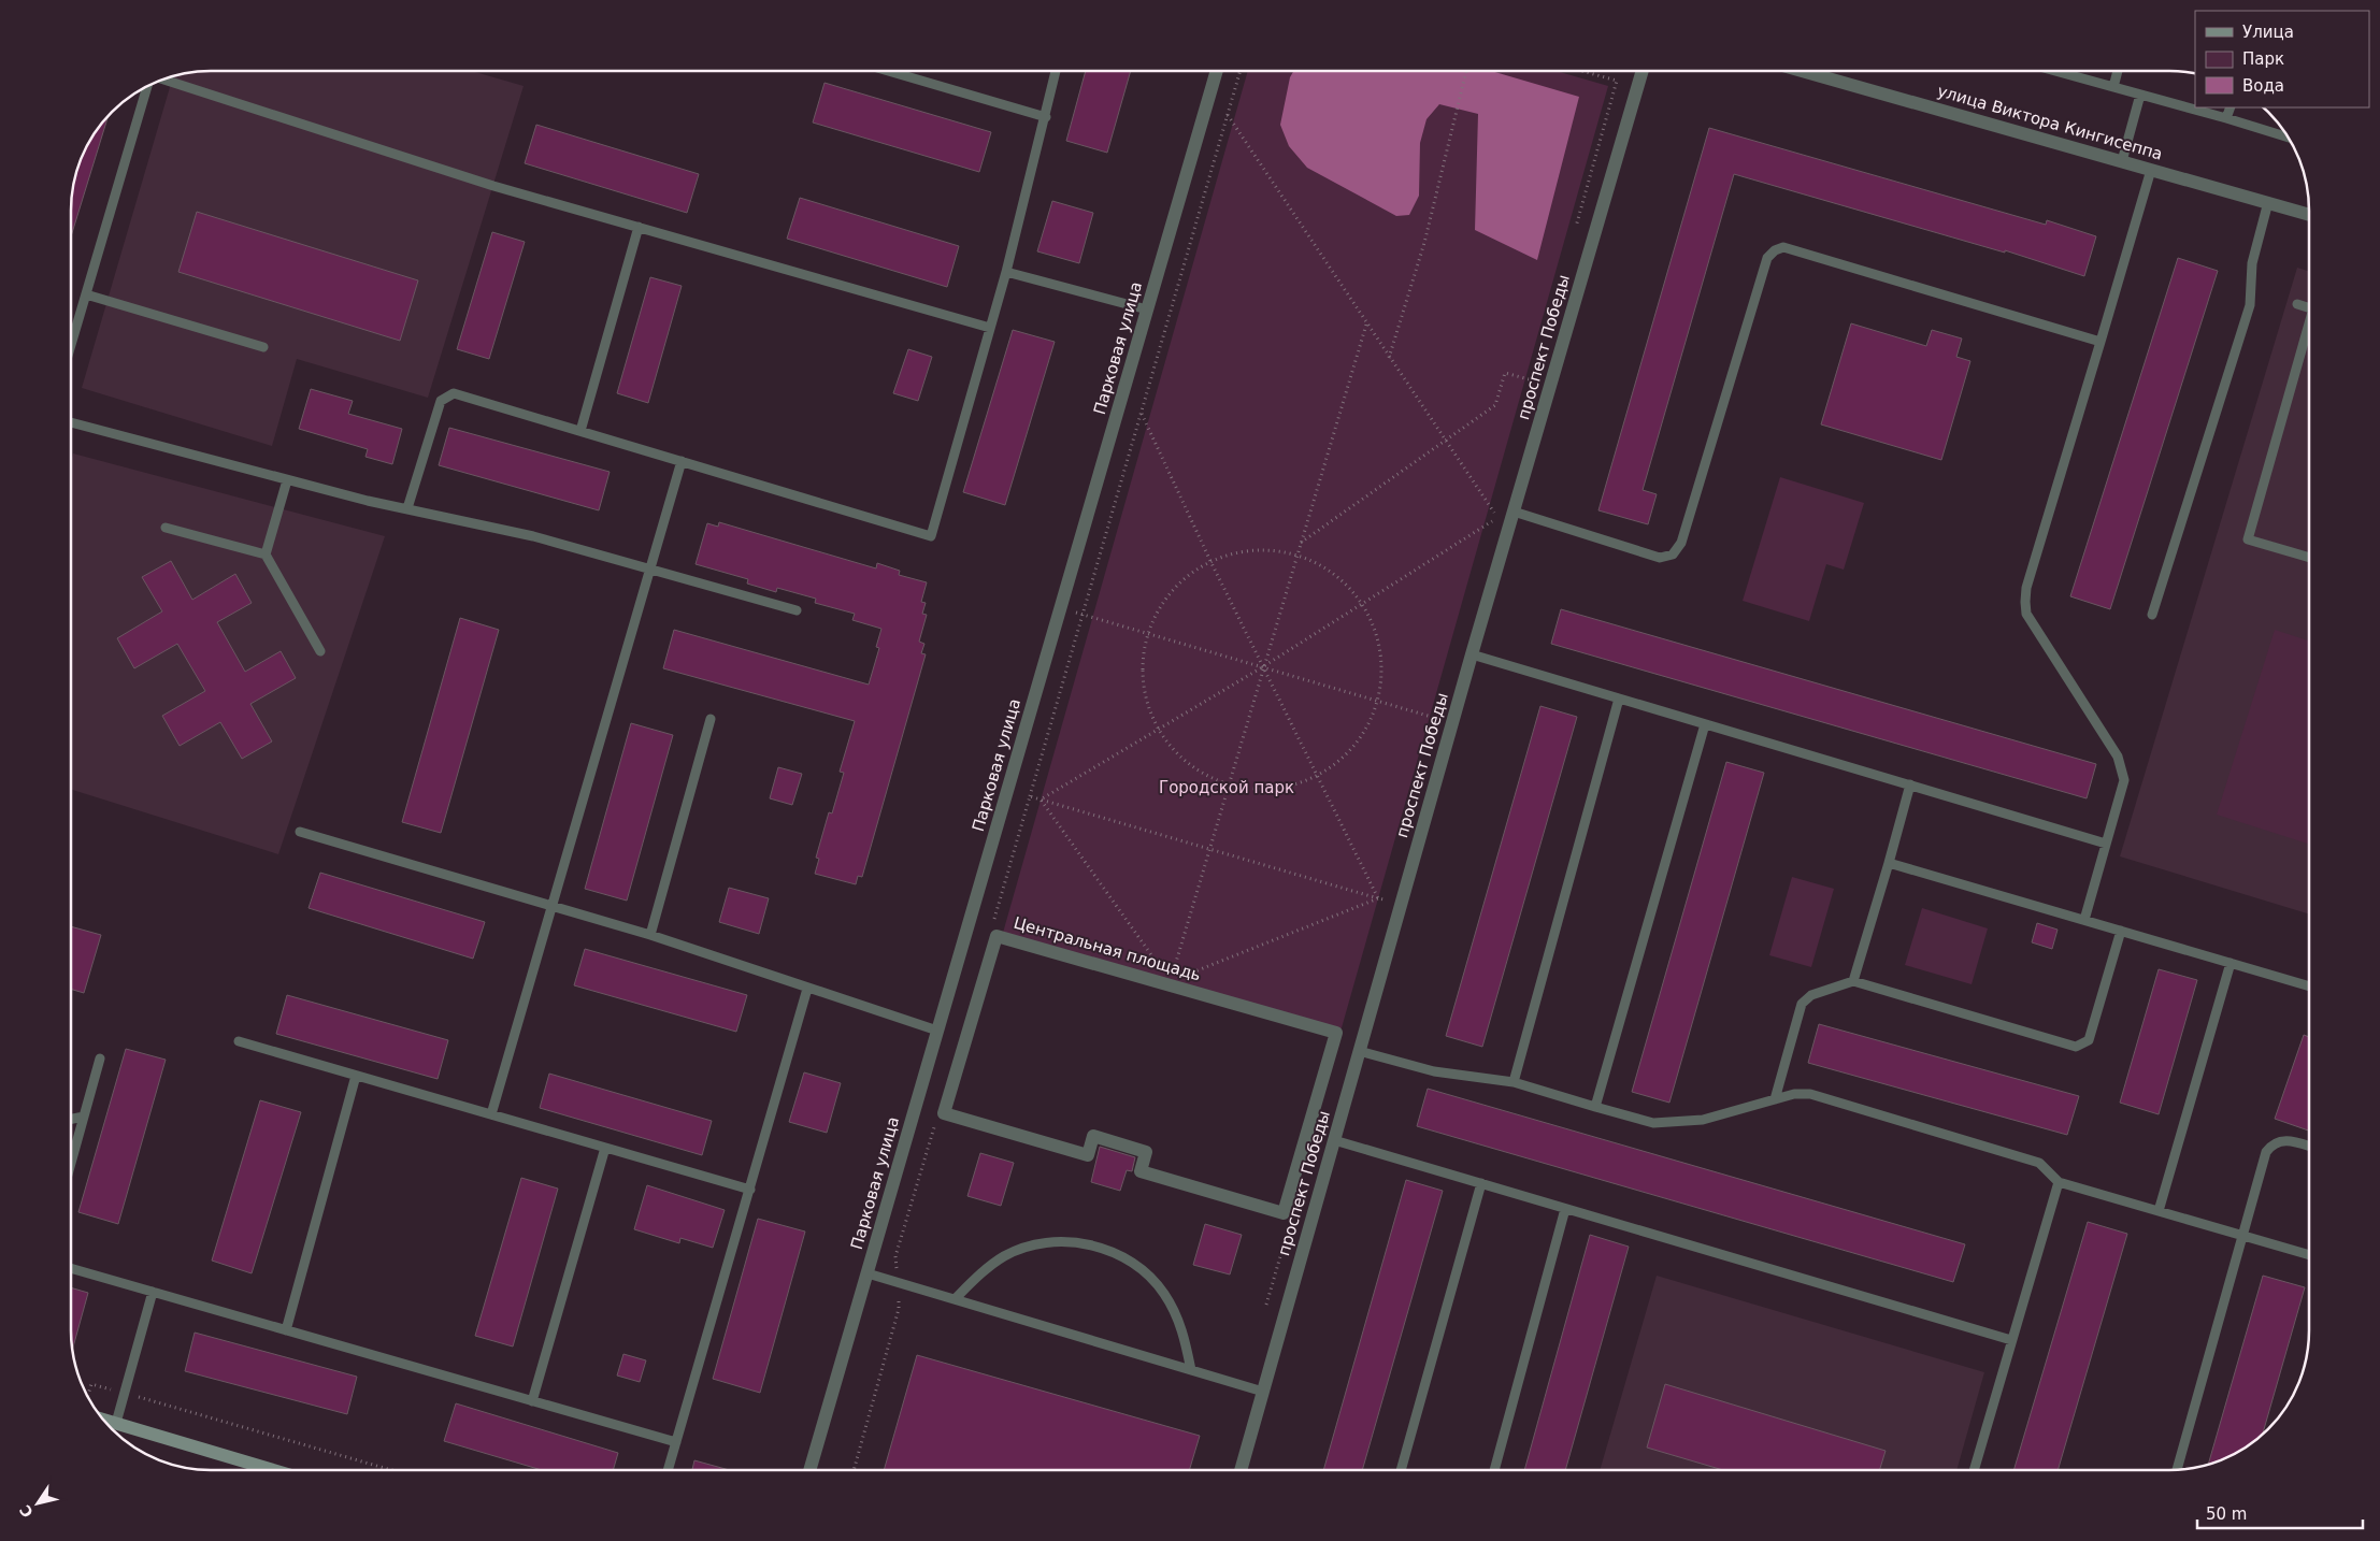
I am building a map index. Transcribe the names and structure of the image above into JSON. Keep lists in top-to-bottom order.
{
  "streets": {
    "street": [
      "улица Виктора Кингисеппа",
      "проспект Победы",
      "Парковая улица",
      "Центральная площадь"
    ]
  },
  "parks": ["Городской парк"],
  "legend": ["Улица", "Парк", "Вода"],
  "scale_bar": "50 m",
  "north": "bottom left"
}
